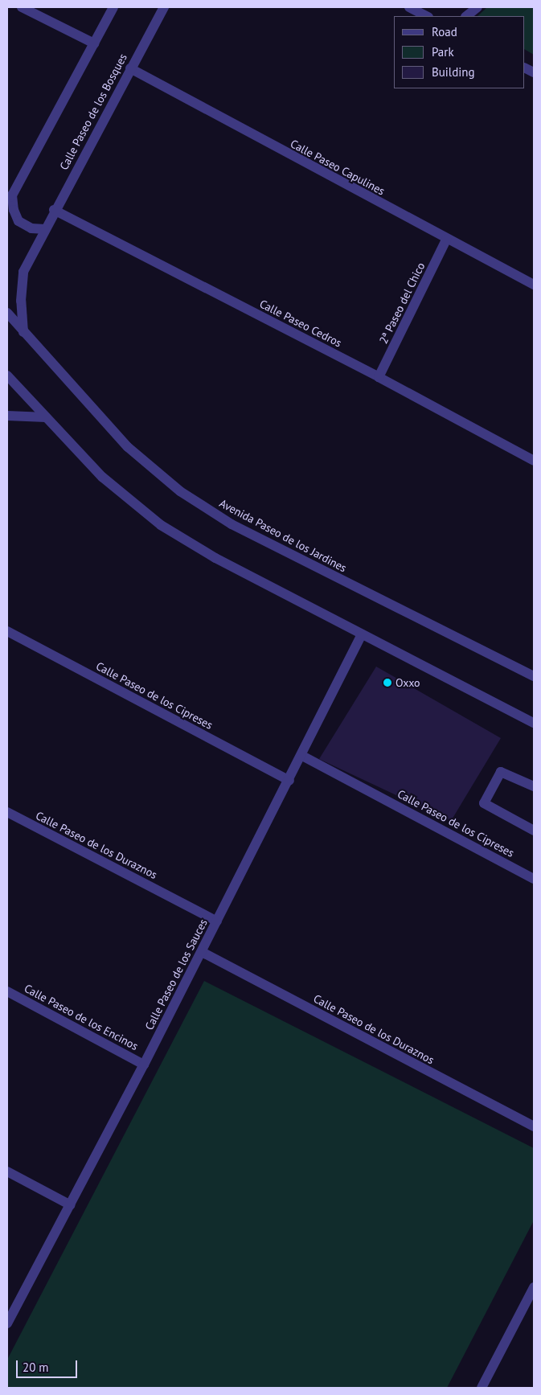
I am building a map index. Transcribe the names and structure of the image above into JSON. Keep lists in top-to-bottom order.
{
  "streets": {
    "street": [
      "Calle Paseo de los Bosques",
      "Calle Paseo Capulines",
      "2ª Paseo del Chico",
      "Calle Paseo Cedros",
      "Avenida Paseo de los Jardines",
      "Calle Paseo de los Cipreses",
      "Calle Paseo de los Duraznos",
      "Calle Paseo de los Sauces",
      "Calle Paseo de los Encinos"
    ]
  },
  "crossings": [
    ["Calle Paseo de los Bosques", "Calle Paseo Capulines"],
    ["Calle Paseo de los Bosques", "Calle Paseo Cedros"],
    ["Calle Paseo de los Bosques", "Avenida Paseo de los Jardines"],
    ["Calle Paseo Capulines", "2ª Paseo del Chico"],
    ["2ª Paseo del Chico", "Calle Paseo Cedros"],
    ["Calle Paseo de los Cipreses", "Calle Paseo de los Sauces"],
    ["Calle Paseo de los Duraznos", "Calle Paseo de los Sauces"],
    ["Calle Paseo de los Sauces", "Calle Paseo de los Encinos"]
  ],
  "places": ["Oxxo"],
  "legend": ["Road", "Park", "Building"],
  "scale_bar": "20 m"
}
